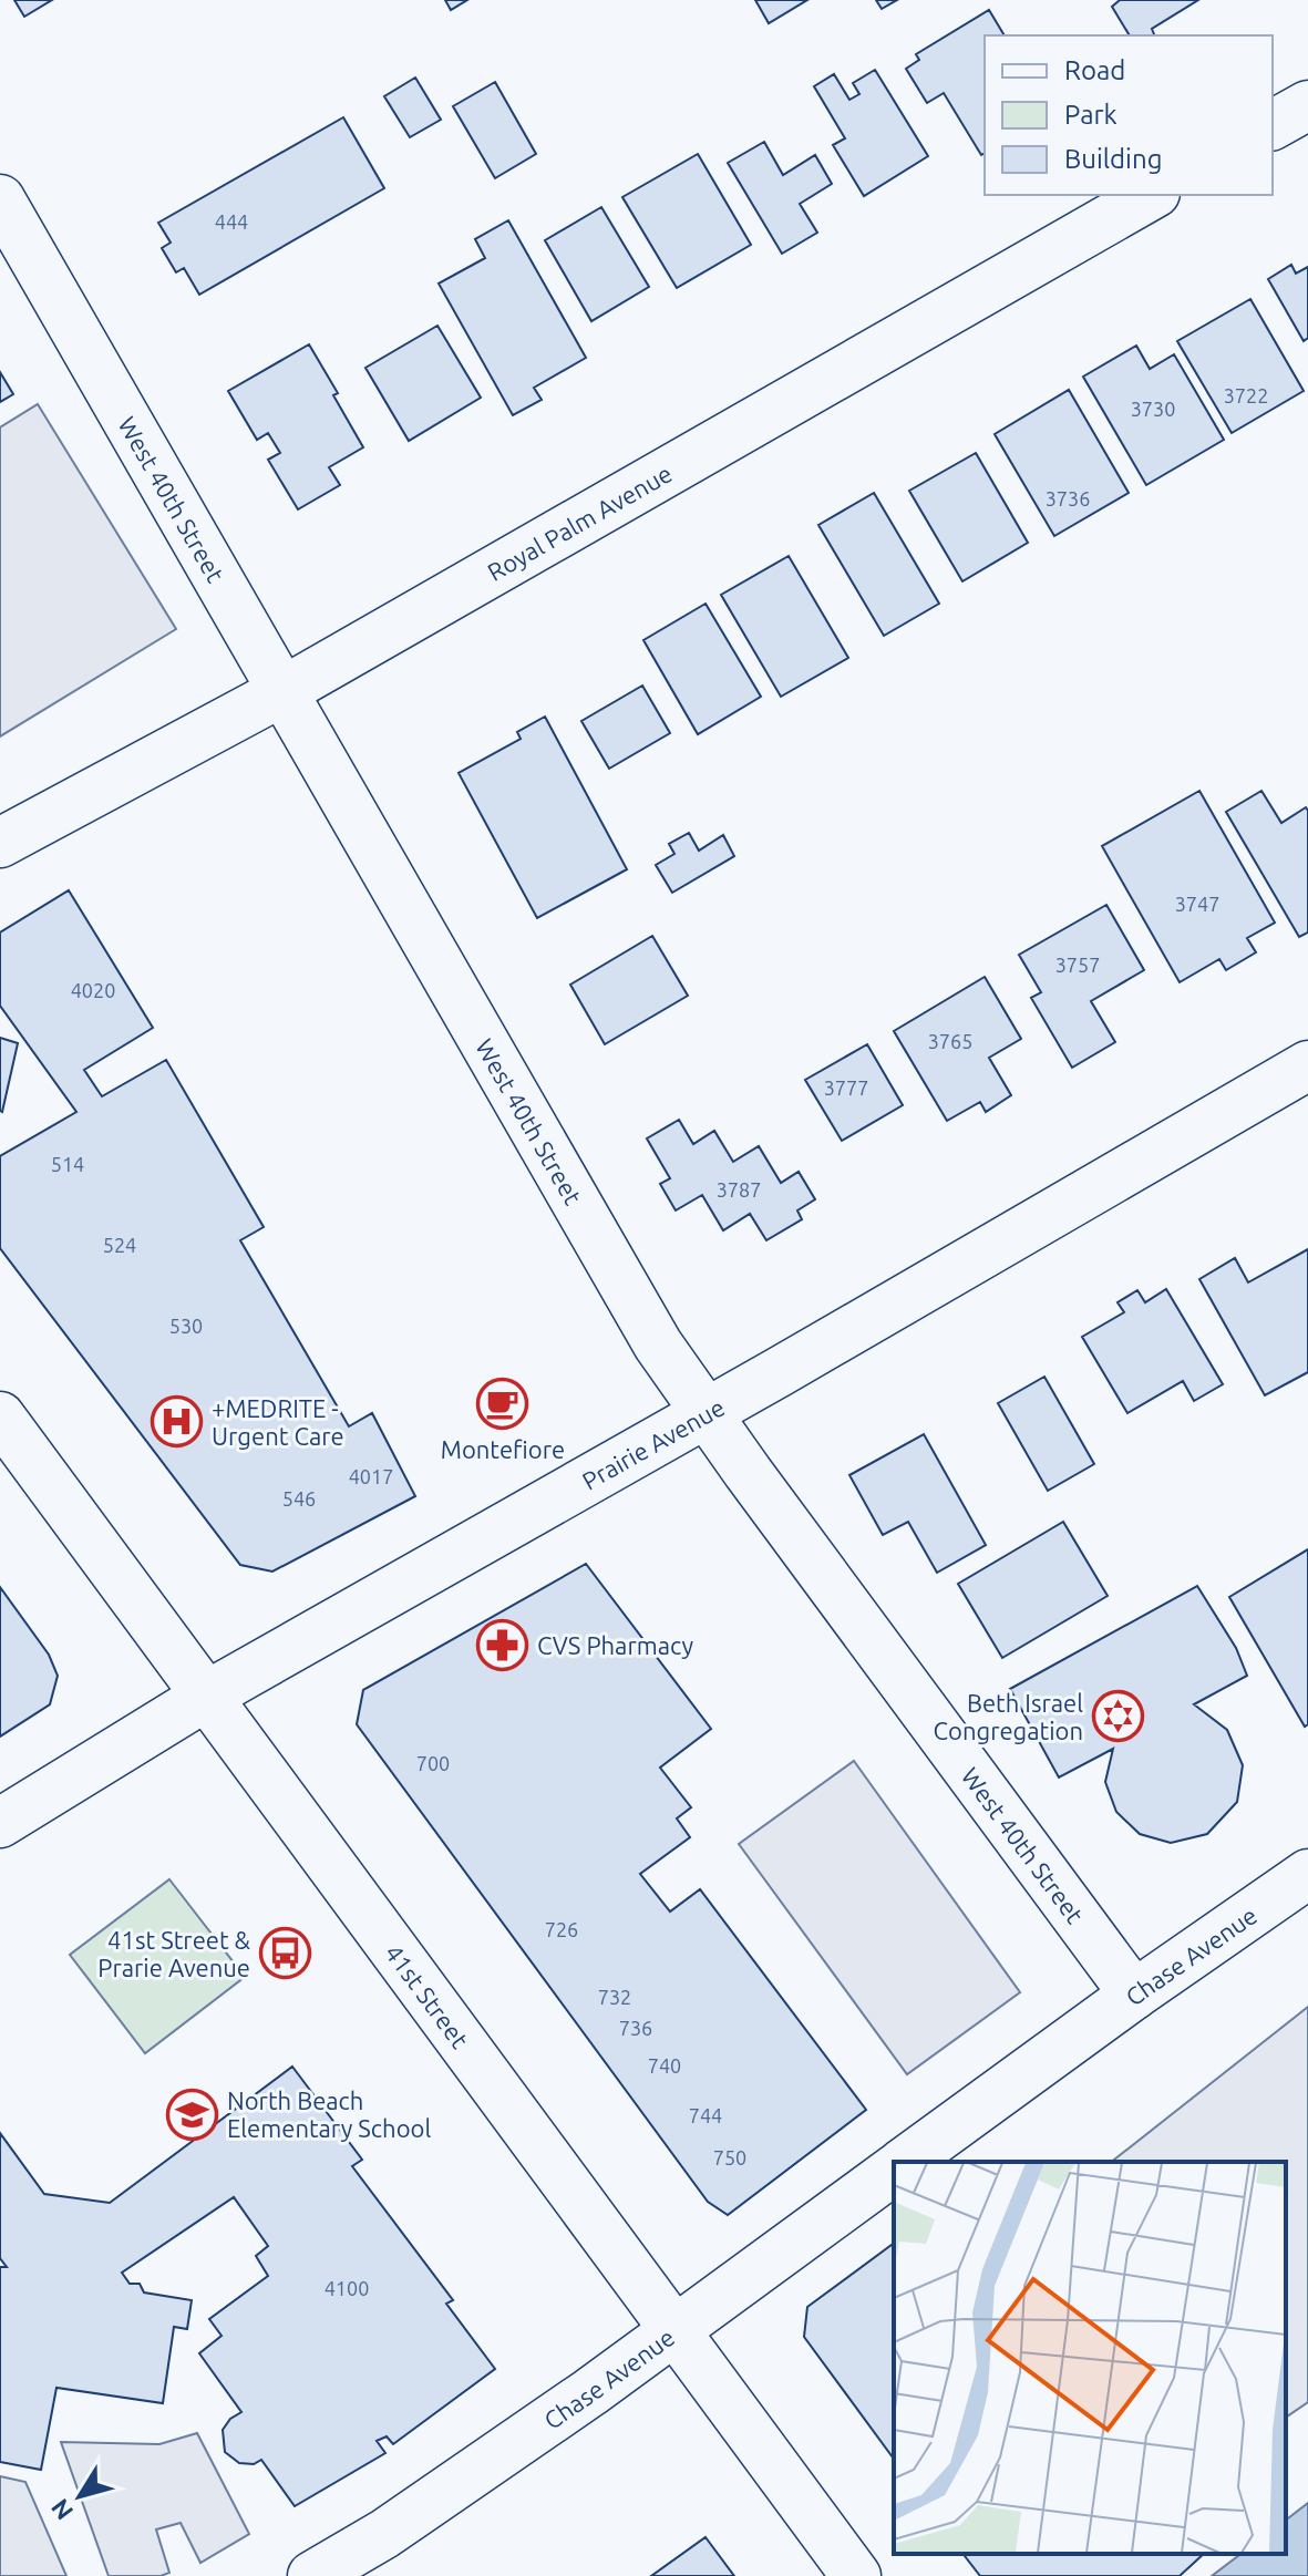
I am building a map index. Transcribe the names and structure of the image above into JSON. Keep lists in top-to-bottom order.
{
  "streets": {
    "street": [
      "West 40th Street",
      "Royal Palm Avenue",
      "Prairie Avenue",
      "Chase Avenue",
      "41st Street"
    ]
  },
  "crossings": [
    ["West 40th Street", "Royal Palm Avenue"],
    ["West 40th Street", "Prairie Avenue"],
    ["West 40th Street", "Chase Avenue"],
    ["Prairie Avenue", "41st Street"],
    ["Chase Avenue", "41st Street"]
  ],
  "places": {
    "cafe": ["Montefiore"],
    "hospital": ["+MEDRITE - Urgent Care"],
    "pharmacy": ["CVS Pharmacy"],
    "synagogue": ["Beth Israel Congregation"],
    "bus stop": ["41st Street & Prarie Avenue"],
    "school or university": ["North Beach Elementary School"]
  },
  "house_numbers": [
    "444",
    "3722",
    "3730",
    "3736",
    "3747",
    "3757",
    "4020",
    "3765",
    "3777",
    "514",
    "3787",
    "524",
    "530",
    "4017",
    "546",
    "700",
    "726",
    "732",
    "736",
    "740",
    "744",
    "750",
    "4100"
  ],
  "legend": ["Road", "Park", "Building"],
  "north": "bottom left"
}
